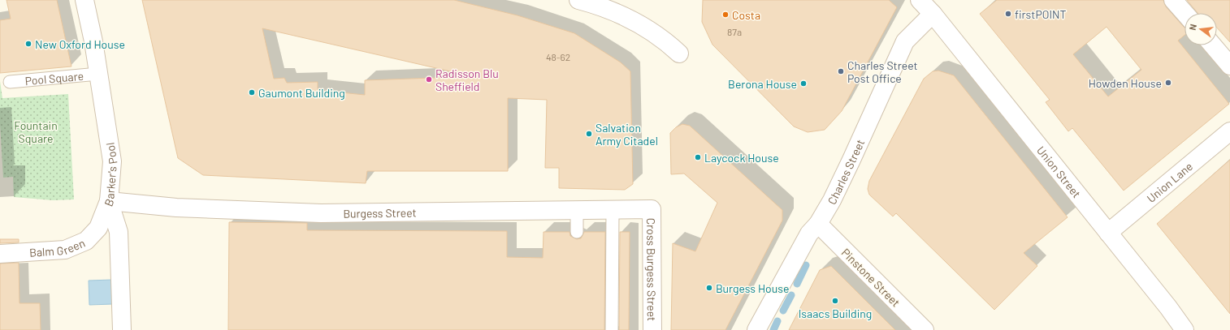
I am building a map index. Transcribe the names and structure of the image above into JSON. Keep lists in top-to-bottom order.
{
  "streets": {
    "street": [
      "Charles Street",
      "Union Street",
      "Barker's Pool",
      "Union Lane",
      "Burgess Street",
      "Balm Green",
      "Cross Burgess Street",
      "Pinstone Street"
    ],
    "lane": ["Pool Square"]
  },
  "crossings": [
    ["Pool Square", "Barker's Pool"],
    ["Charles Street", "Union Street"],
    ["Charles Street", "Pinstone Street"],
    ["Union Street", "Union Lane"],
    ["Barker's Pool", "Burgess Street"],
    ["Barker's Pool", "Balm Green"],
    ["Burgess Street", "Balm Green"],
    ["Burgess Street", "Cross Burgess Street"]
  ],
  "parks": ["Fountain Square"],
  "places": [
    "firstPOINT",
    "Costa",
    "New Oxford House",
    "Charles Street Post Office",
    "Radisson Blu Sheffield",
    "Howden House",
    "Berona House",
    "Gaumont Building",
    "Salvation Army Citadel",
    "Laycock House",
    "Burgess House",
    "Isaacs Building"
  ],
  "house_numbers": ["87a", "48-62"],
  "north": "left"
}
